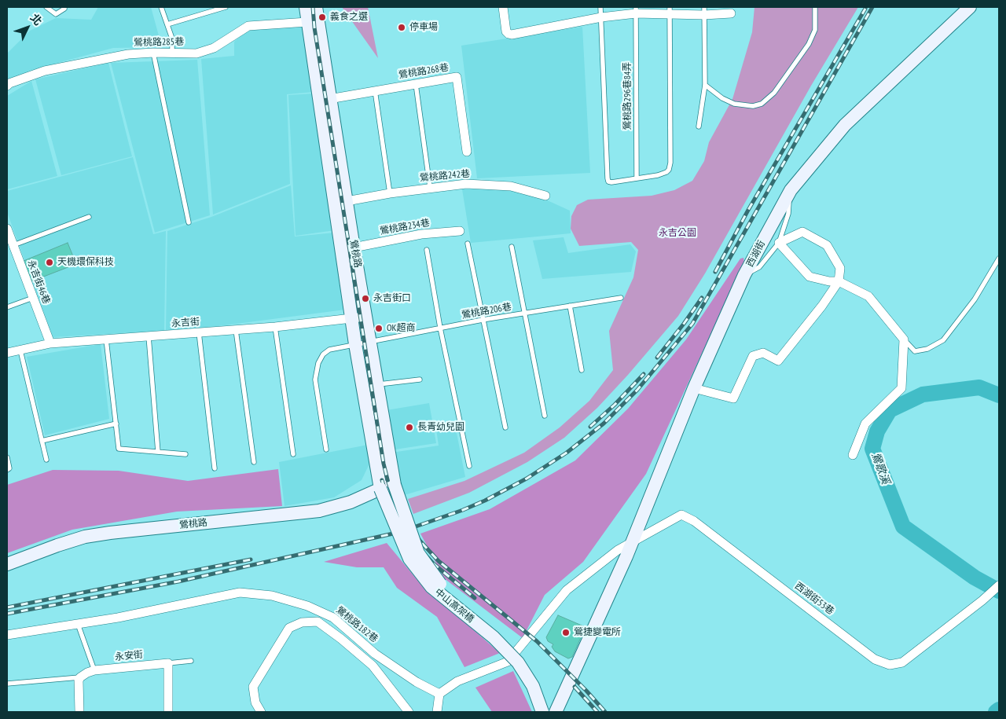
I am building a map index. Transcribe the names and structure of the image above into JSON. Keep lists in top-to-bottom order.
{
  "streets": {
    "street": [
      "鶯桃路285巷",
      "鶯桃路268巷",
      "鶯桃路242巷",
      "鶯桃路234巷",
      "鶯桃路",
      "西湖街",
      "永吉街46巷",
      "永吉街",
      "西湖街53巷",
      "中山高架橋",
      "鶯桃路182巷",
      "永安街"
    ],
    "lane": ["鶯桃路296巷84弄", "鶯桃路206巷"]
  },
  "crossings": [
    ["鶯桃路285巷", "鶯桃路"],
    ["鶯桃路268巷", "鶯桃路"],
    ["鶯桃路242巷", "鶯桃路"],
    ["鶯桃路234巷", "鶯桃路"],
    ["鶯桃路", "鶯桃路206巷"],
    ["鶯桃路", "永吉街"],
    ["鶯桃路", "中山高架橋"],
    ["西湖街", "西湖街53巷"],
    ["永吉街46巷", "永吉街"]
  ],
  "water": ["鶯歌溪"],
  "parks": ["永吉公園"],
  "places": [
    "義食之選",
    "停車場",
    "天機環保科技",
    "永吉街口",
    "OK超商",
    "長青幼兒園",
    "鶯捷變電所"
  ],
  "north": "top right"
}
